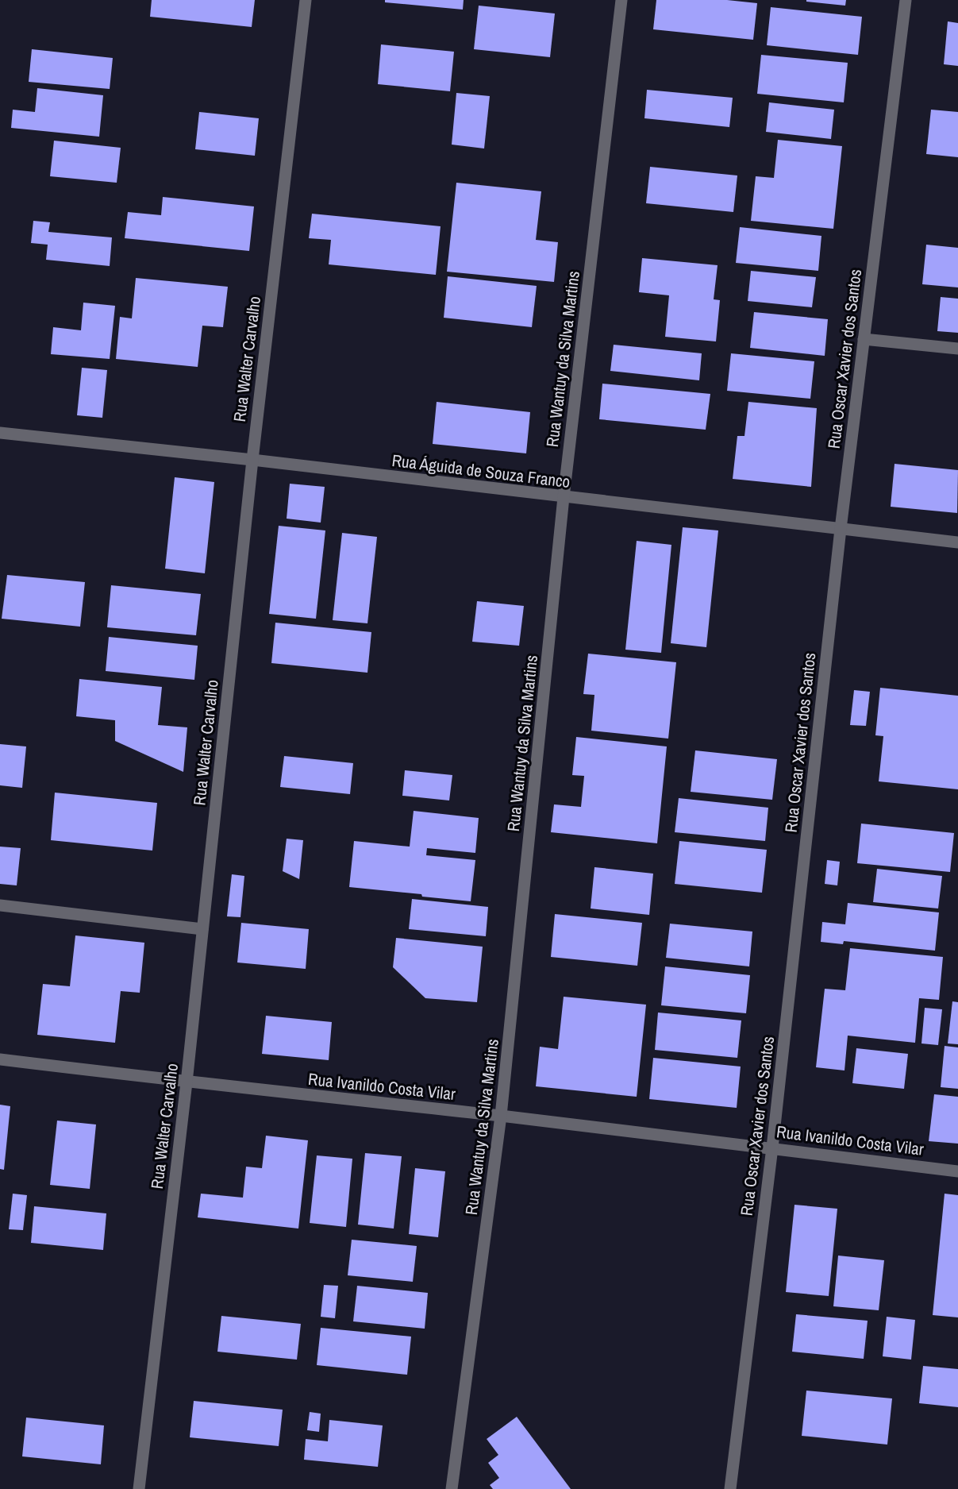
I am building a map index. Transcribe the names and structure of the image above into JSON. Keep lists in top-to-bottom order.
{
  "streets": {
    "street": [
      "Rua Walter Carvalho",
      "Rua Wantuy da Silva Martins",
      "Rua Oscar Xavier dos Santos",
      "Rua Águida de Souza Franco",
      "Rua Ivanildo Costa Vilar"
    ]
  },
  "crossings": [
    ["Rua Walter Carvalho", "Rua Águida de Souza Franco"],
    ["Rua Walter Carvalho", "Rua Ivanildo Costa Vilar"],
    ["Rua Wantuy da Silva Martins", "Rua Águida de Souza Franco"],
    ["Rua Wantuy da Silva Martins", "Rua Ivanildo Costa Vilar"],
    ["Rua Oscar Xavier dos Santos", "Rua Águida de Souza Franco"],
    ["Rua Oscar Xavier dos Santos", "Rua Ivanildo Costa Vilar"]
  ]
}
